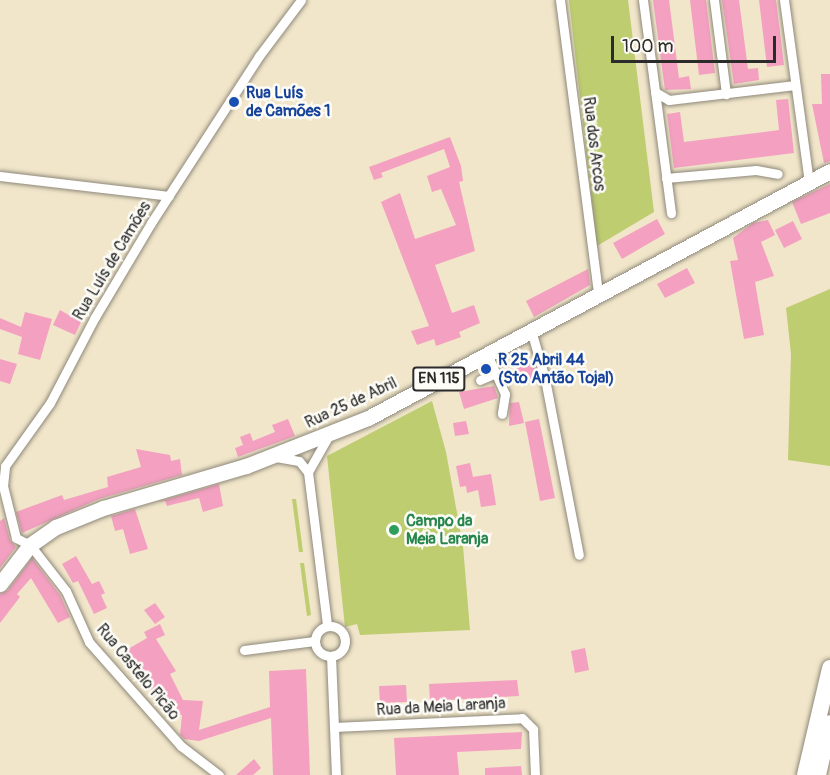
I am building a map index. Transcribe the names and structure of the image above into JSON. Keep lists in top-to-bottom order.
{
  "streets": {
    "main road": ["EN 115", "Rua 25 de Abril"],
    "street": [
      "Rua dos Arcos",
      "Rua Luís de Camões",
      "Rua Castelo Picão",
      "Rua da Meia Laranja"
    ]
  },
  "crossings": [
    ["Rua dos Arcos", "Rua 25 de Abril"],
    ["Rua Luís de Camões", "EN 115"],
    ["Rua Luís de Camões", "Rua 25 de Abril"],
    ["Rua Luís de Camões", "Rua Castelo Picão"],
    ["EN 115", "Rua 25 de Abril"],
    ["EN 115", "Rua Castelo Picão"],
    ["Rua 25 de Abril", "Rua Castelo Picão"]
  ],
  "places": ["Rua Luís de Camões 1", "R 25 Abril 44 (Sto Antão Tojal)", "Campo da Meia Laranja"],
  "scale_bar": "100 m"
}
